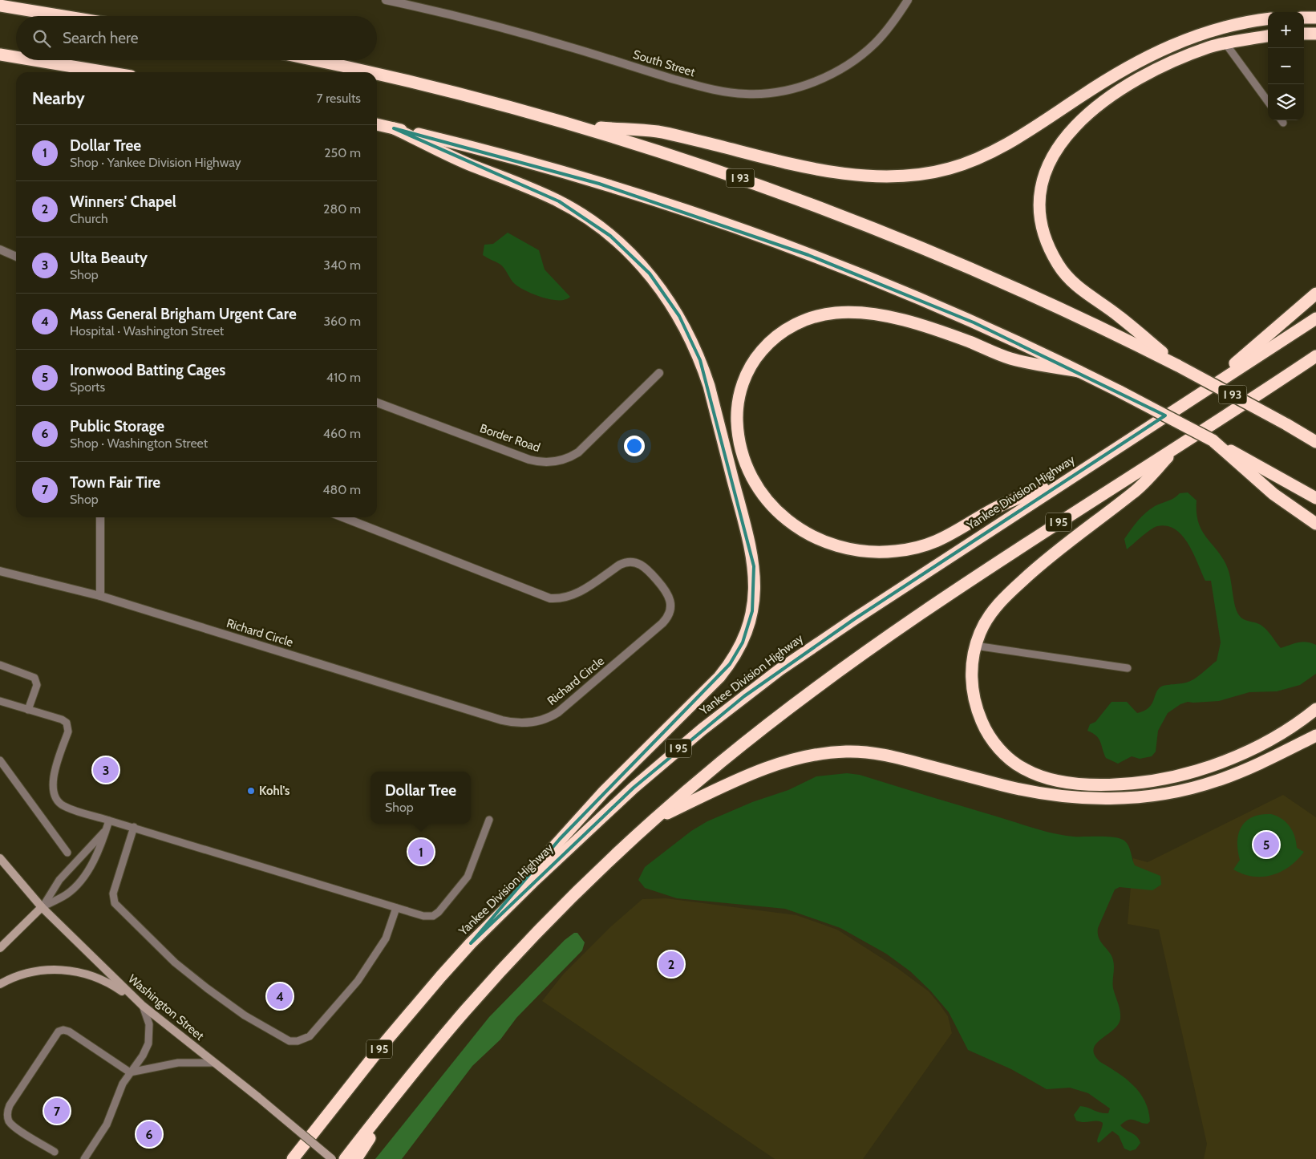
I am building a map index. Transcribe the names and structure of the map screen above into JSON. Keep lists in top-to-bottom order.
{
  "streets": {
    "highway": ["I 93", "Yankee Division Highway", "I 95"],
    "main road": ["Washington Street"],
    "street": ["South Street", "Border Road", "Richard Circle"]
  },
  "places": ["Kohl's"],
  "page": {
    "map_buttons": ["+", "−"],
    "search": "Search here",
    "heading": ["Nearby", "7 results"],
    "list": [
      {
        "mark": "1",
        "name": "Dollar Tree",
        "note": "Shop · Yankee Division Highway",
        "value": "250 m"
      },
      {
        "mark": "2",
        "name": "Winners' Chapel",
        "note": "Church",
        "value": "280 m"
      },
      {
        "mark": "3",
        "name": "Ulta Beauty",
        "note": "Shop",
        "value": "340 m"
      },
      {
        "mark": "4",
        "name": "Mass General Brigham Urgent Care",
        "note": "Hospital · Washington Street",
        "value": "360 m"
      },
      {
        "mark": "5",
        "name": "Ironwood Batting Cages",
        "note": "Sports",
        "value": "410 m"
      },
      {
        "mark": "6",
        "name": "Public Storage",
        "note": "Shop · Washington Street",
        "value": "460 m"
      },
      {
        "mark": "7",
        "name": "Town Fair Tire",
        "note": "Shop",
        "value": "480 m"
      }
    ],
    "pins": [
      "3",
      "5",
      "1",
      "2",
      "4",
      "7",
      "6"
    ],
    "popup": ["Dollar Tree", "Shop"]
  }
}
